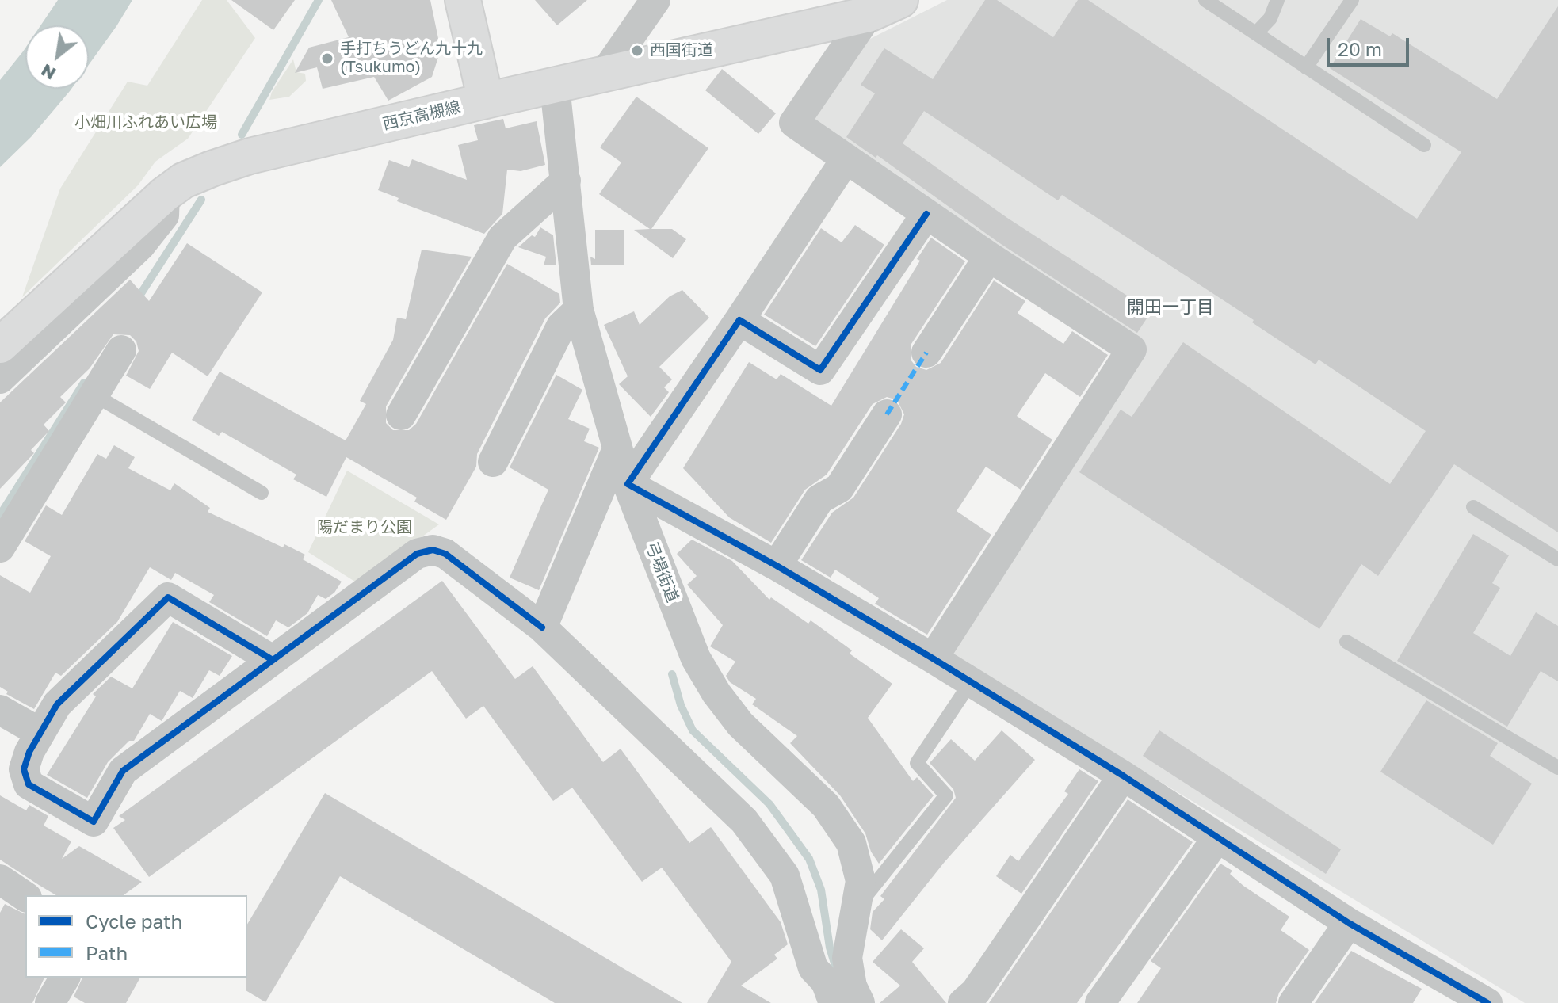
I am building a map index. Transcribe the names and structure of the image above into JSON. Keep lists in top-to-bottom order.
{
  "streets": {
    "main road": ["西京高槻線"],
    "street": ["弓場街道"]
  },
  "crossings": [
    ["西京高槻線", "弓場街道"]
  ],
  "districts": ["開田一丁目"],
  "parks": ["小畑川ふれあい広場", "陽だまり公園"],
  "places": ["西国街道", "手打ちうどん九十九 (Tsukumo)"],
  "legend": ["Cycle path", "Path"],
  "scale_bar": "20 m",
  "north": "bottom left"
}
